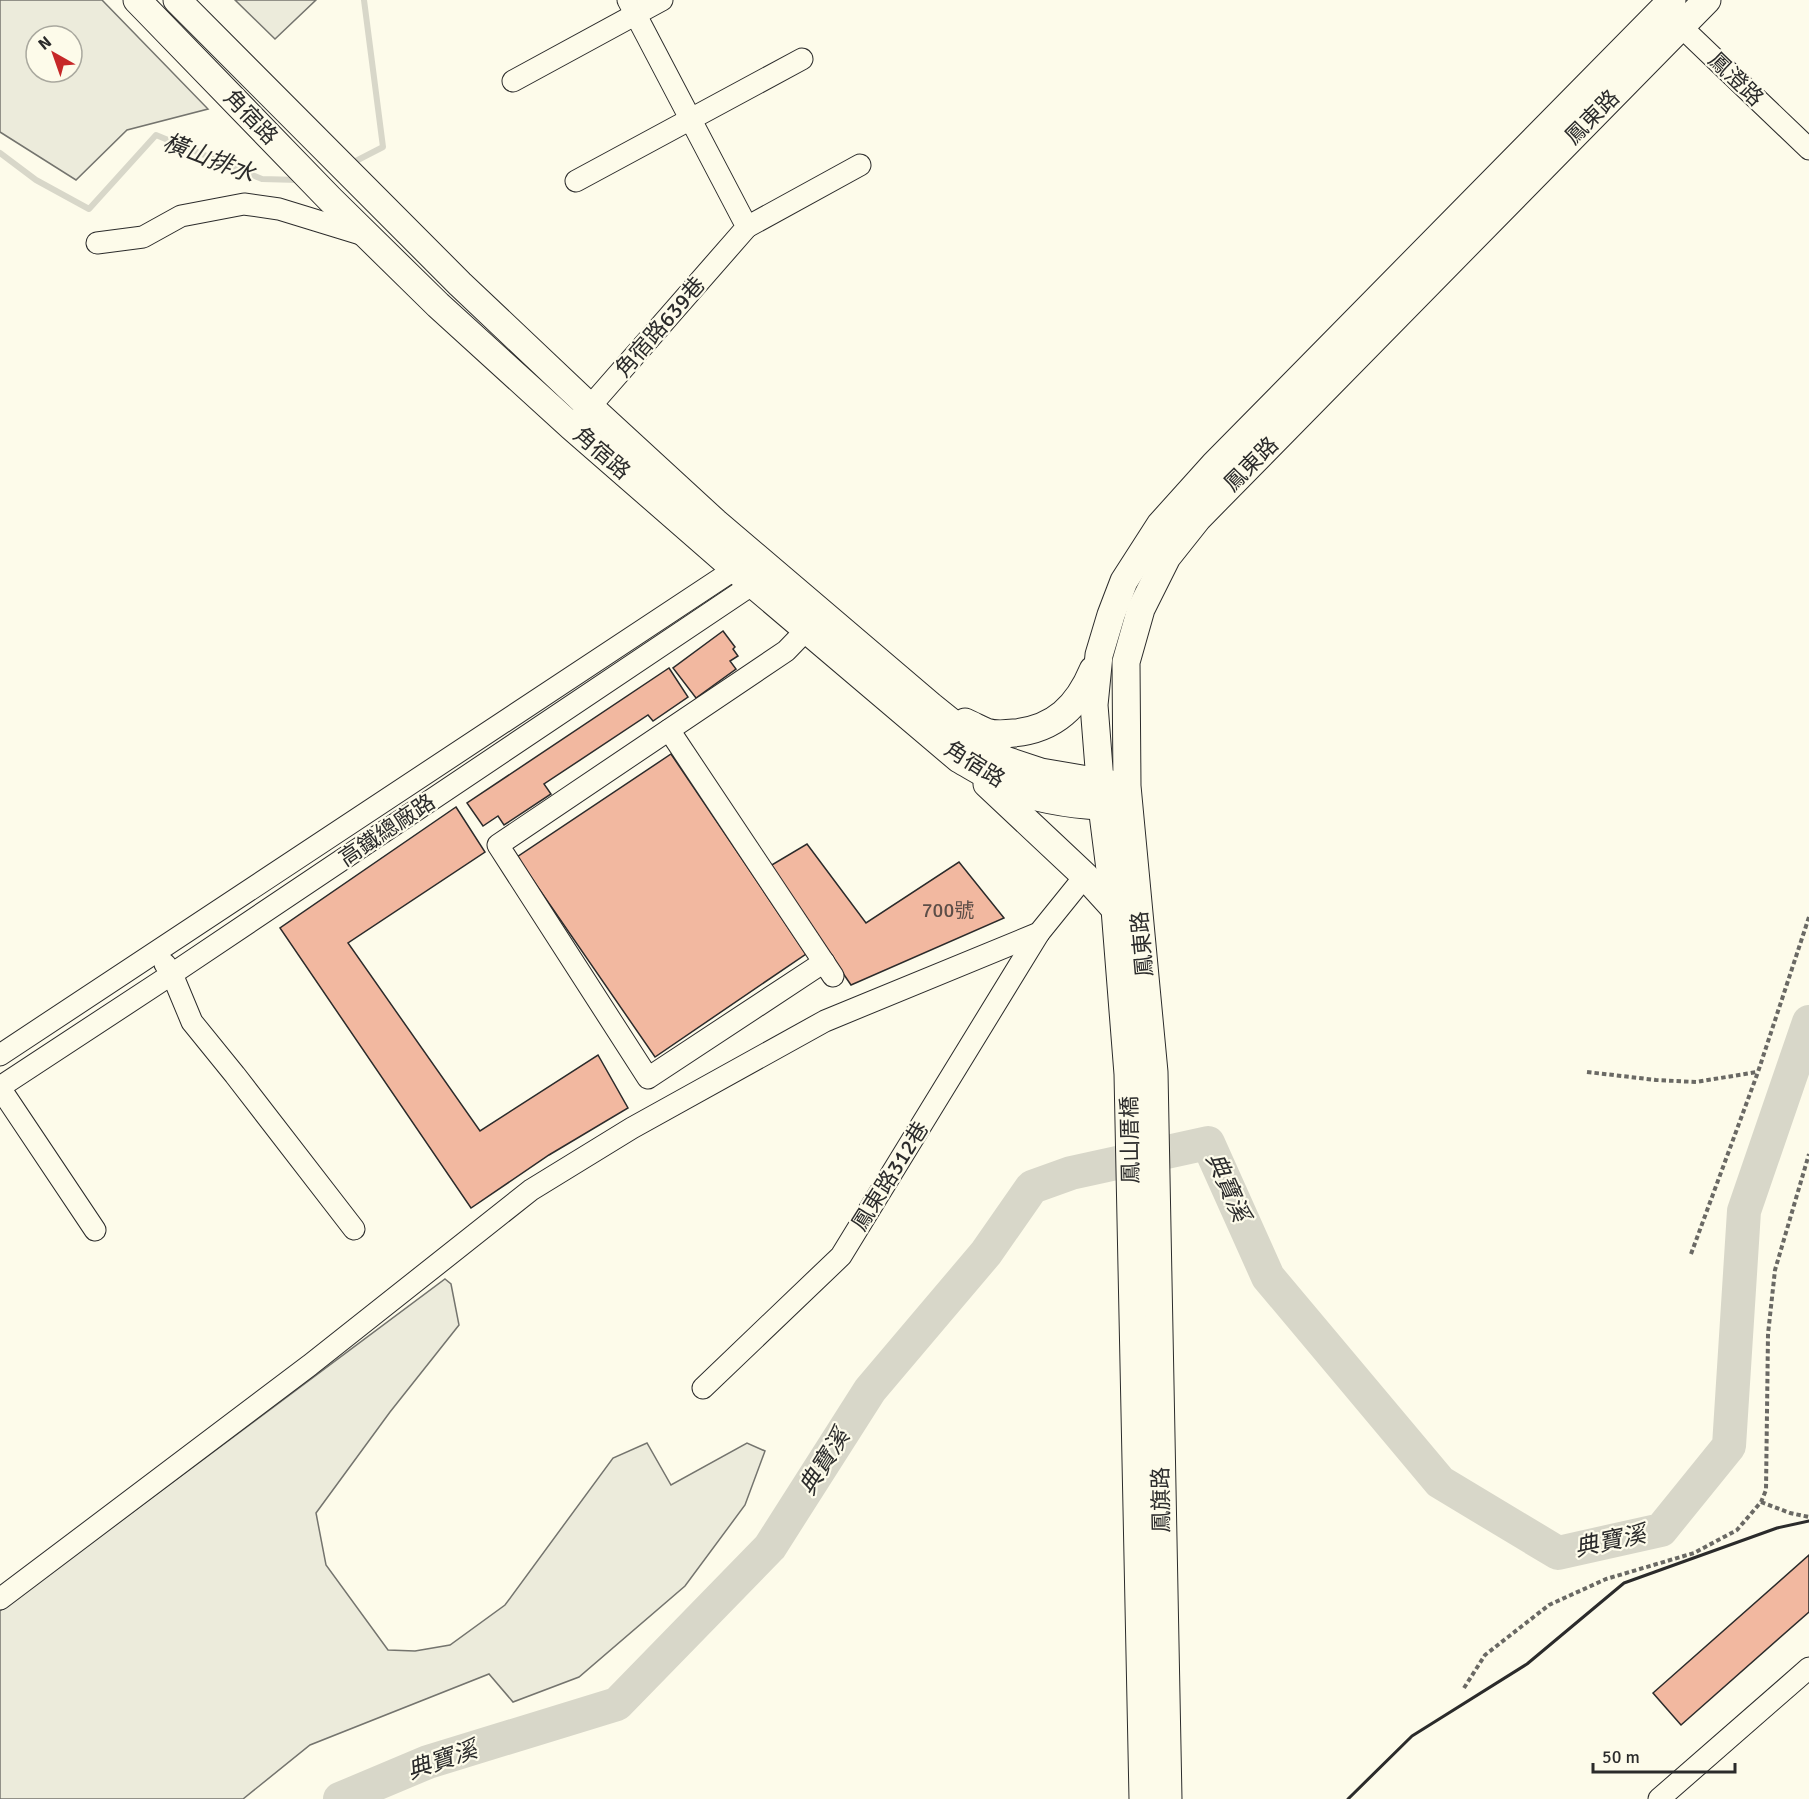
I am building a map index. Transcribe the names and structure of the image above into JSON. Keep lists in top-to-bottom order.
{
  "streets": {
    "main road": [
      "角宿路",
      "鳳東路",
      "鳳山厝橋",
      "鳳旗路"
    ],
    "street": [
      "鳳澄路",
      "角宿路639巷",
      "高鐵總廠路",
      "鳳東路312巷"
    ]
  },
  "crossings": [
    ["鳳澄路", "鳳東路"],
    ["角宿路", "鳳東路"],
    ["角宿路", "角宿路639巷"],
    ["角宿路", "高鐵總廠路"],
    ["鳳東路", "鳳山厝橋"],
    ["鳳山厝橋", "鳳旗路"]
  ],
  "water": ["橫山排水", "典寶溪"],
  "house_numbers": ["700號"],
  "scale_bar": "50 m",
  "north": "top left"
}
